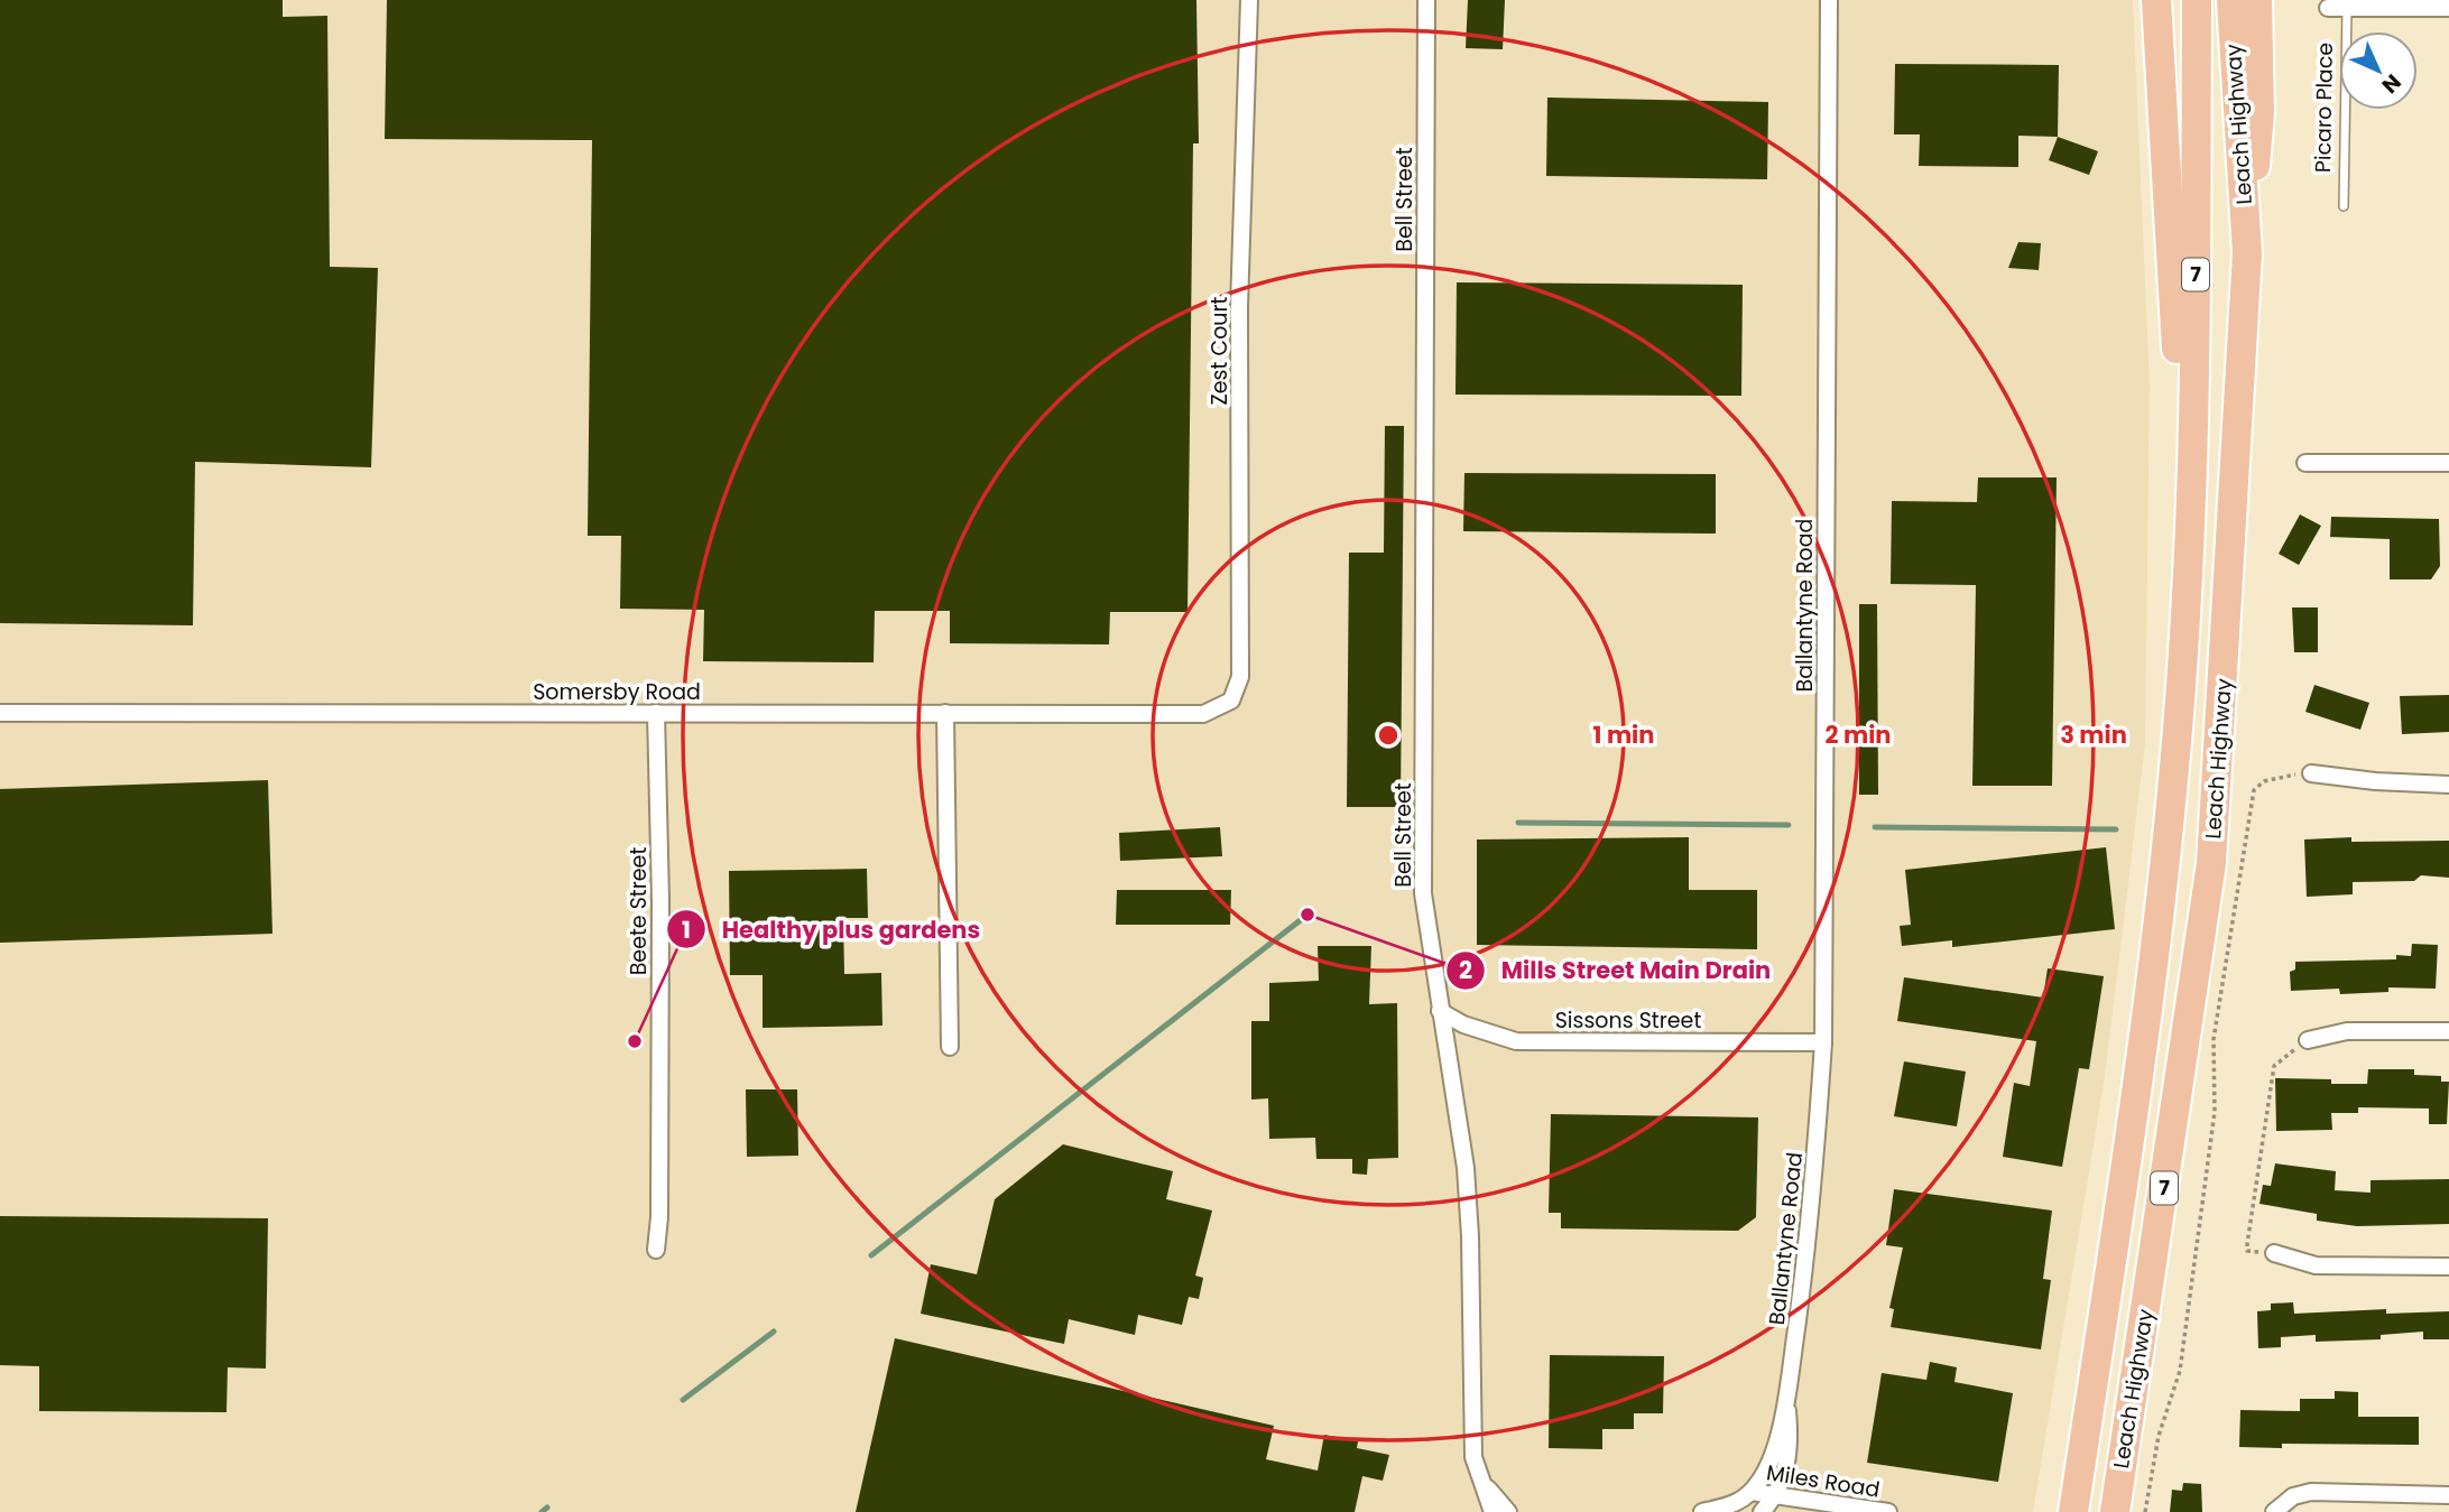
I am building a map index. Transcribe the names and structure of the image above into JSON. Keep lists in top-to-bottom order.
{
  "streets": {
    "highway": ["Leach Highway", "7"],
    "street": [
      "Bell Street",
      "Zest Court",
      "Ballantyne Road",
      "Somersby Road",
      "Beete Street",
      "Sissons Street",
      "Miles Road"
    ],
    "lane": ["Picaro Place"]
  },
  "crossings": [
    ["Bell Street", "Sissons Street"],
    ["Zest Court", "Somersby Road"],
    ["Ballantyne Road", "Sissons Street"],
    ["Ballantyne Road", "Miles Road"],
    ["Somersby Road", "Beete Street"]
  ],
  "places": ["Mills Street Main Drain", "Healthy plus gardens"],
  "north": "bottom right",
  "rings": ["1 min", "2 min", "3 min"]
}
